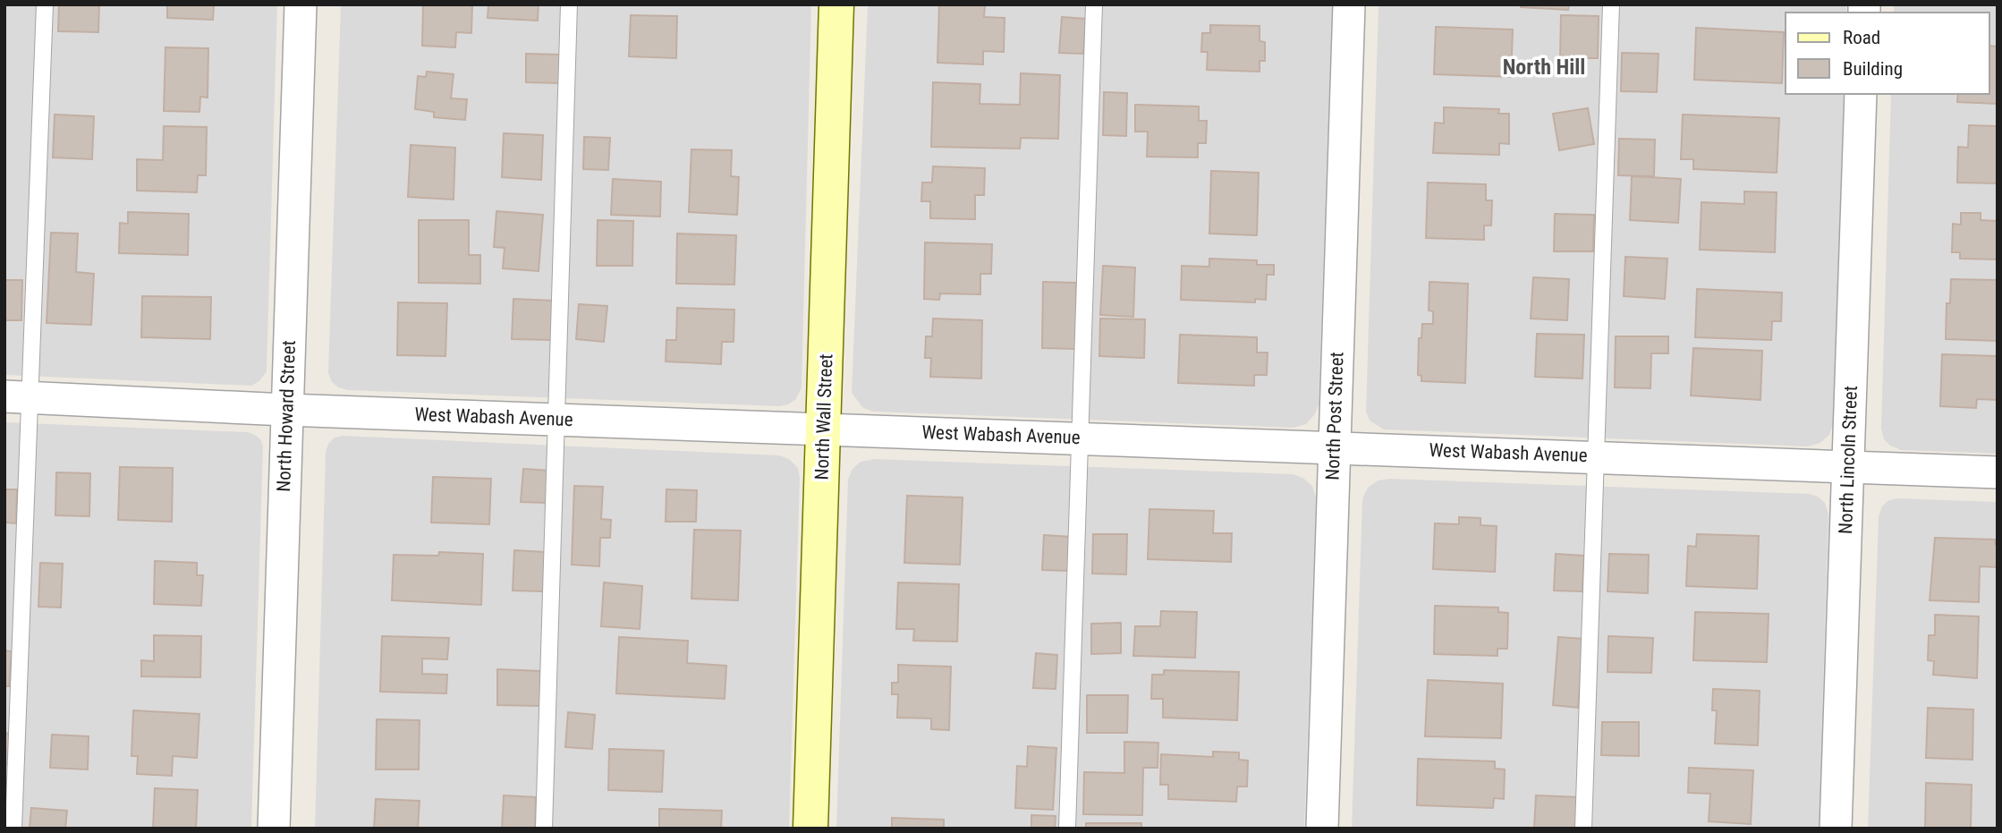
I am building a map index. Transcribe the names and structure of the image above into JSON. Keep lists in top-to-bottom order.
{
  "streets": {
    "street": [
      "North Howard Street",
      "North Post Street",
      "West Wabash Avenue",
      "North Wall Street",
      "North Lincoln Street"
    ]
  },
  "crossings": [
    ["North Howard Street", "West Wabash Avenue"],
    ["North Post Street", "West Wabash Avenue"],
    ["West Wabash Avenue", "North Wall Street"],
    ["West Wabash Avenue", "North Lincoln Street"]
  ],
  "districts": ["North Hill"],
  "legend": ["Road", "Building"]
}
